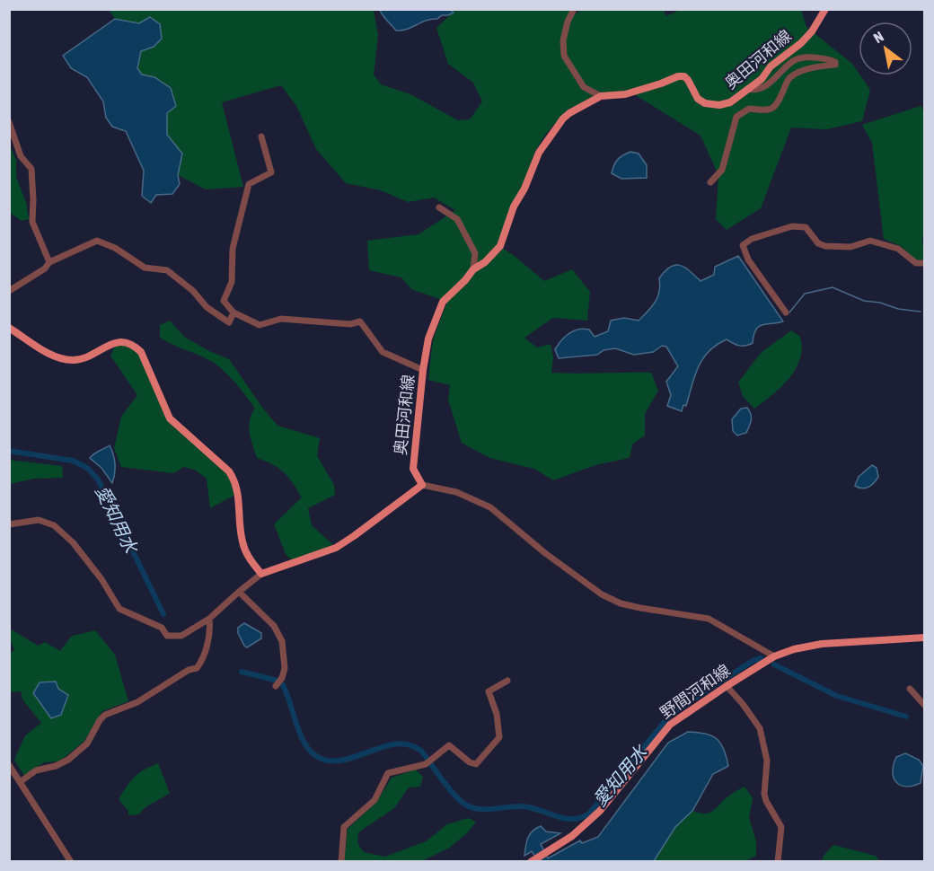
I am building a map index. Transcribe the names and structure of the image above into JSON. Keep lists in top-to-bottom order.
{
  "streets": {
    "main road": ["奥田河和線", "野間河和線"]
  },
  "water": ["愛知用水"],
  "north": "top left"
}
